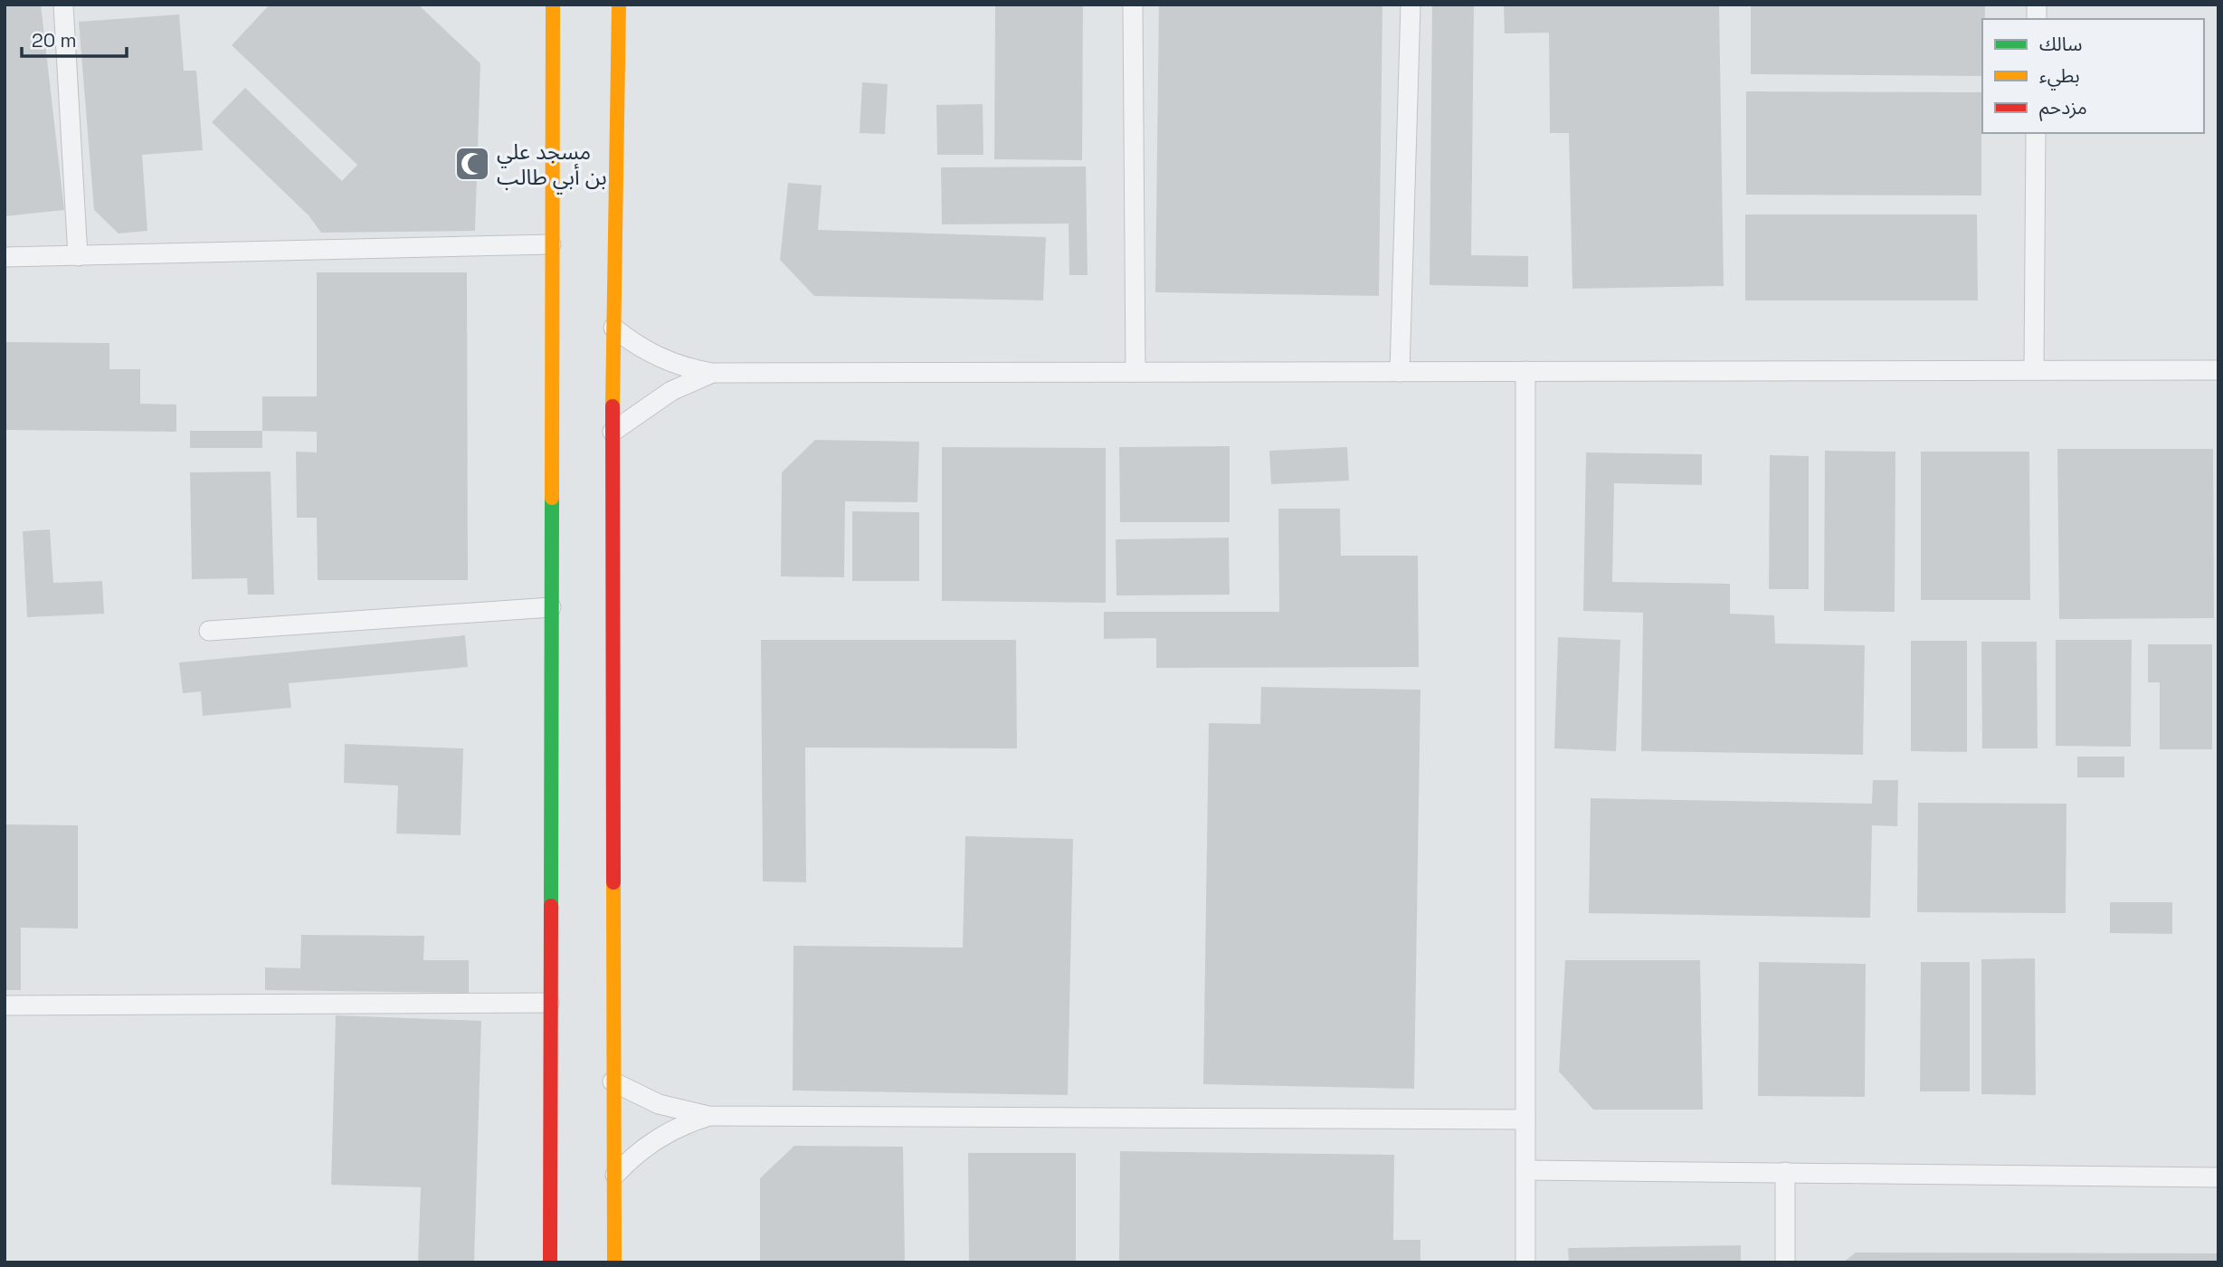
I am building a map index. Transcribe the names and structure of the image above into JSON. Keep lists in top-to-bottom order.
{
  "places": {
    "mosque": ["مسجد علي بن أبي طالب"]
  },
  "legend": ["سالك", "بطيء", "مزدحم"],
  "scale_bar": "20 m"
}
